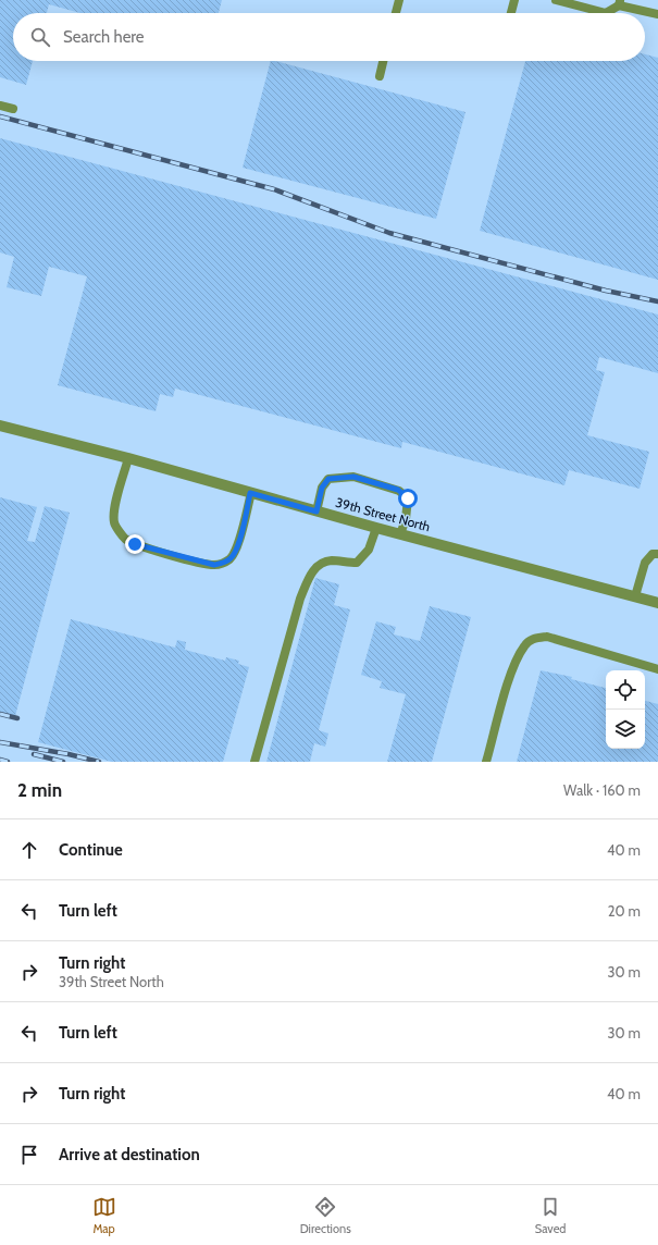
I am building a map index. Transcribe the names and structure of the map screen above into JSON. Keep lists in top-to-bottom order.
{
  "streets": {
    "street": ["39th Street North"]
  },
  "page": {
    "search": "Search here",
    "heading": ["2 min", "Walk · 160 m"],
    "list": [
      ["Continue", "40 m"],
      ["Turn left", "20 m"],
      ["Turn right", "39th Street North", "30 m"],
      ["Turn left", "30 m"],
      ["Turn right", "40 m"],
      "Arrive at destination"
    ],
    "nav": ["Map", "Directions", "Saved"]
  }
}
